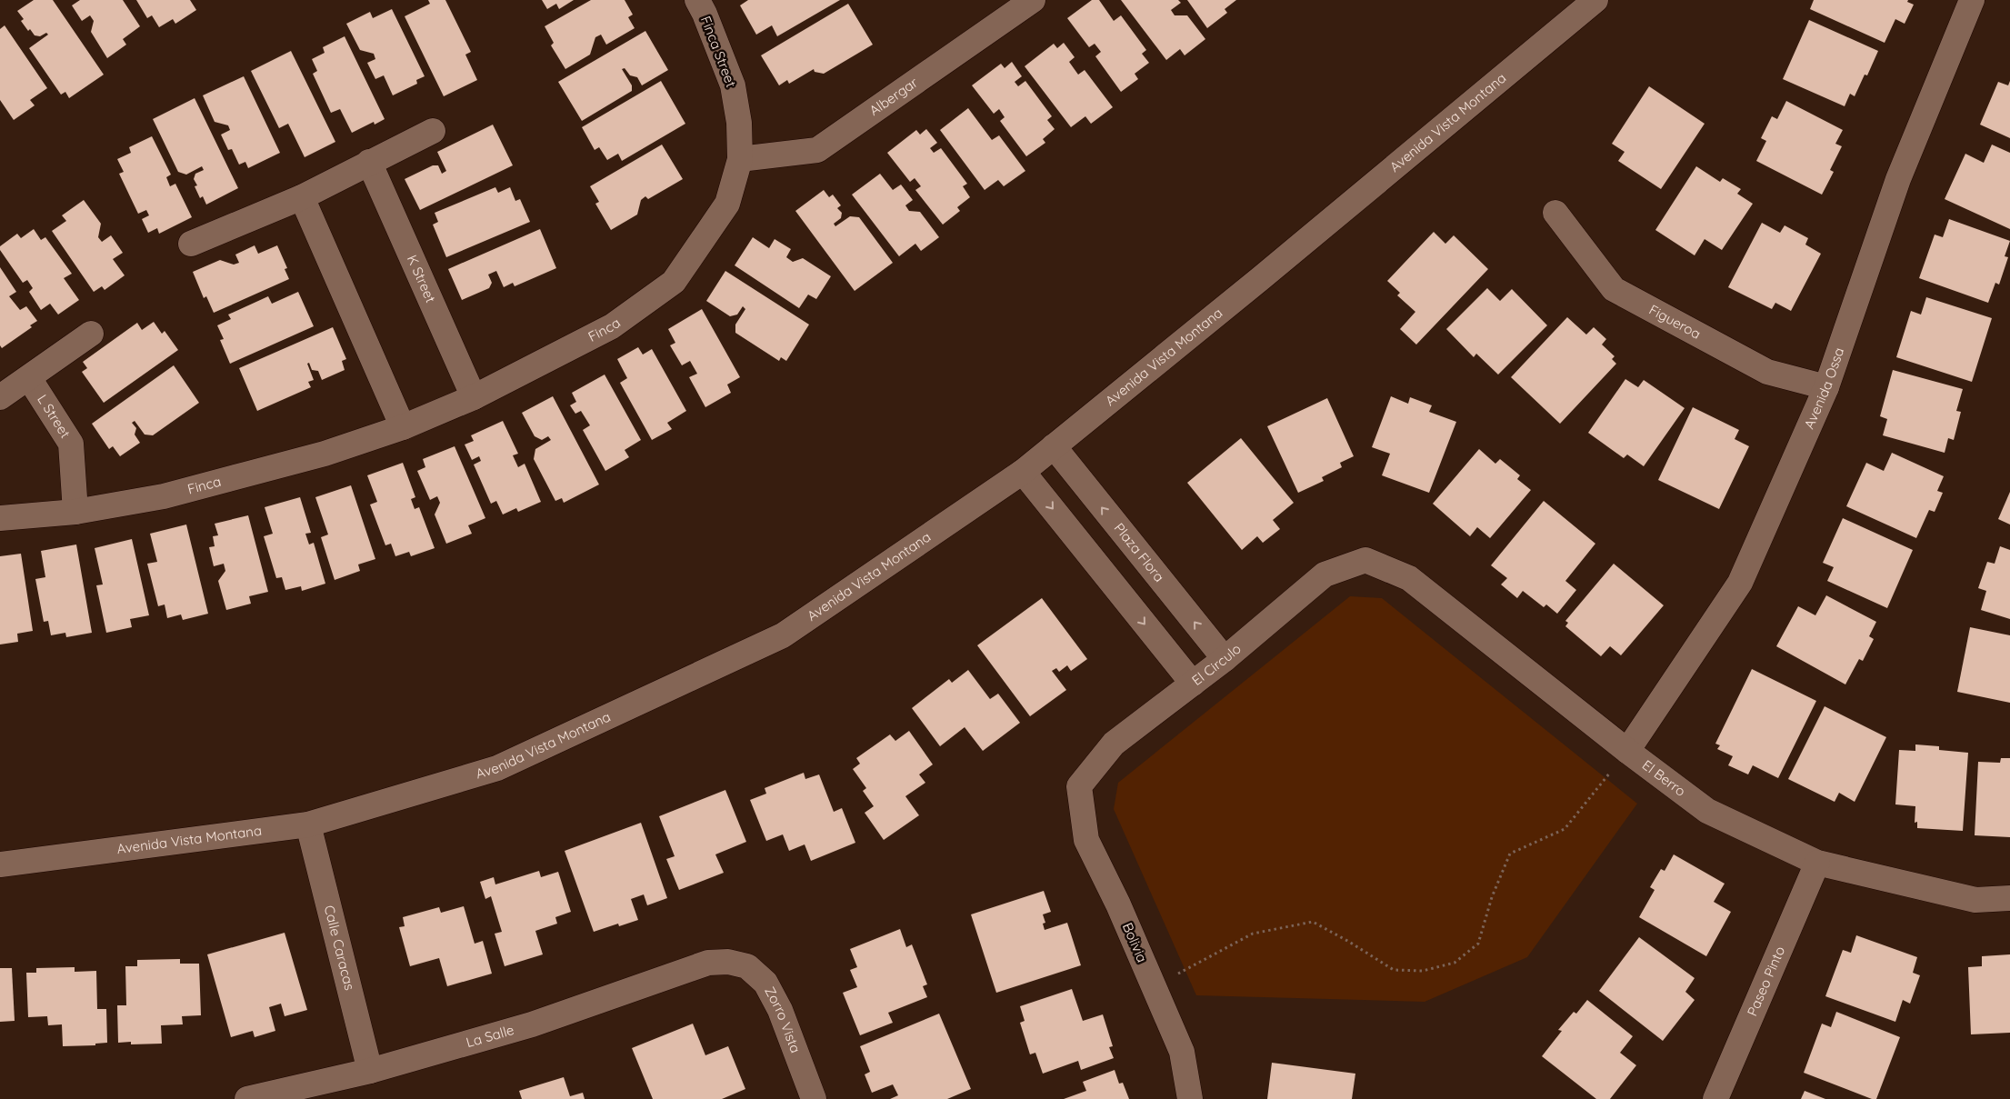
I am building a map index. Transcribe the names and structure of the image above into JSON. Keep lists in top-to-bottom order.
{
  "streets": {
    "street": [
      "Finca Street",
      "Albergar",
      "Avenida Vista Montana",
      "K Street",
      "Figueroa",
      "Finca",
      "Avenida Ossa",
      "L Street",
      "Plaza Flora",
      "El Circulo",
      "El Berro",
      "Bolivia",
      "Calle Caracas",
      "Paseo Pinto",
      "Zorro Vista",
      "La Salle"
    ]
  },
  "crossings": [
    ["Finca Street", "Albergar"],
    ["Finca Street", "Finca"],
    ["Albergar", "Finca"],
    ["Avenida Vista Montana", "Plaza Flora"],
    ["Avenida Vista Montana", "Calle Caracas"],
    ["K Street", "Finca"],
    ["Figueroa", "Avenida Ossa"],
    ["Finca", "L Street"],
    ["Avenida Ossa", "El Berro"],
    ["Plaza Flora", "El Circulo"],
    ["El Circulo", "El Berro"],
    ["El Circulo", "Bolivia"],
    ["El Berro", "Paseo Pinto"],
    ["Calle Caracas", "La Salle"],
    ["Zorro Vista", "La Salle"]
  ]
}
